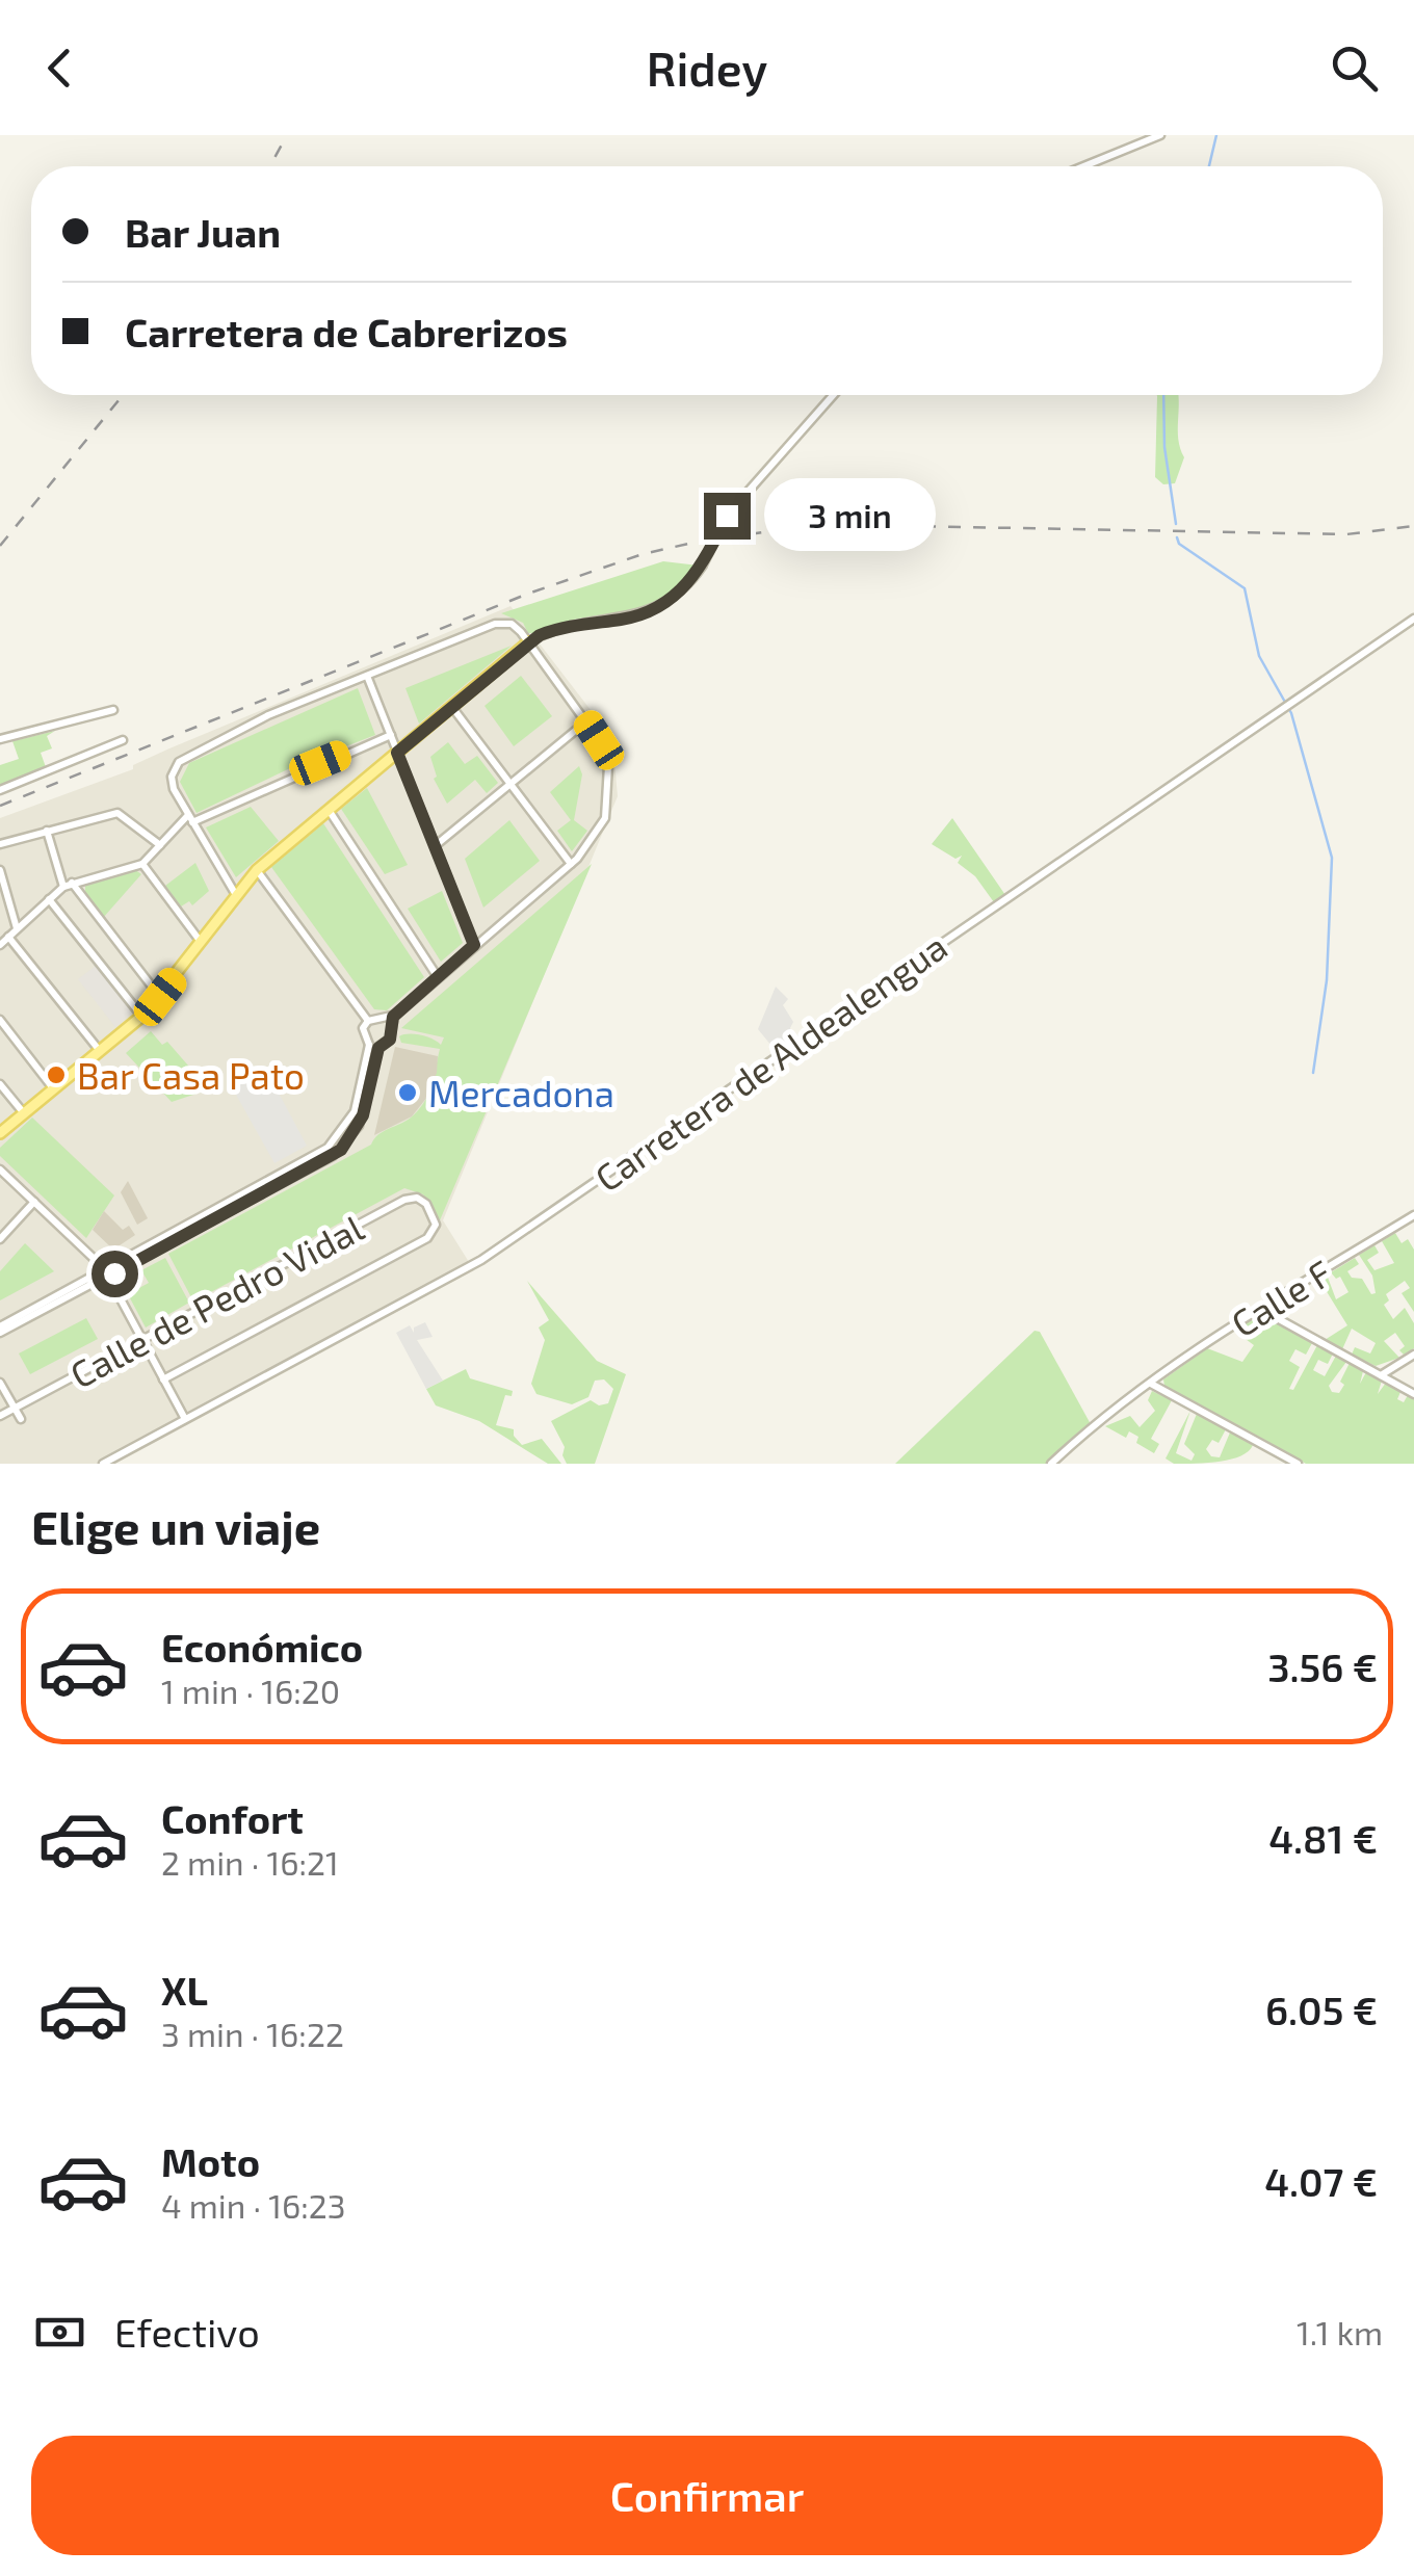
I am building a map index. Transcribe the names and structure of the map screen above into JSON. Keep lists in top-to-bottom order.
{
  "streets": {
    "street": ["Carretera de Aldealengua", "Calle F", "Calle de Pedro Vidal"]
  },
  "places": ["Bar Casa Pato", "Mercadona"],
  "page": {
    "header": "Ridey",
    "banner": ["Bar Juan", "Carretera de Cabrerizos"],
    "bubble": "3 min",
    "heading": "Elige un viaje",
    "list": [
      {
        "name": "Económico",
        "note": "1 min · 16:20",
        "value": "3.56 €"
      },
      {
        "name": "Confort",
        "note": "2 min · 16:21",
        "value": "4.81 €"
      },
      {
        "name": "XL",
        "note": "3 min · 16:22",
        "value": "6.05 €"
      },
      {
        "name": "Moto",
        "note": "4 min · 16:23",
        "value": "4.07 €"
      }
    ],
    "pay": ["Efectivo", "1.1 km"],
    "buttons": "Confirmar"
  }
}
